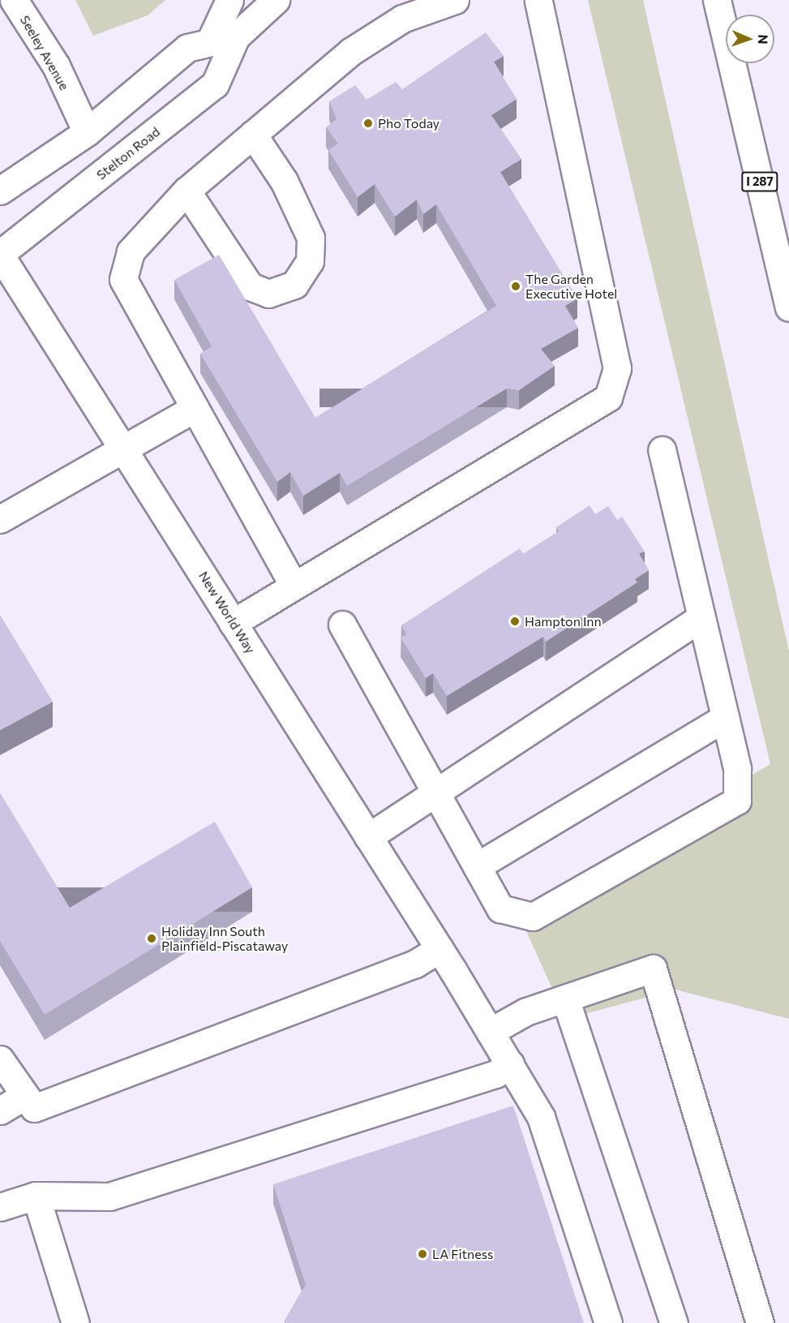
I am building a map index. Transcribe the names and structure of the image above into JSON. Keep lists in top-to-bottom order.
{
  "streets": {
    "main road": [
      "Seeley Avenue",
      "Stelton Road",
      "I 287",
      "New World Way"
    ]
  },
  "crossings": [
    ["Stelton Road", "New World Way"]
  ],
  "places": [
    "Pho Today",
    "The Garden Executive Hotel",
    "Hampton Inn",
    "Holiday Inn South Plainfield-Piscataway",
    "LA Fitness"
  ],
  "north": "right"
}
